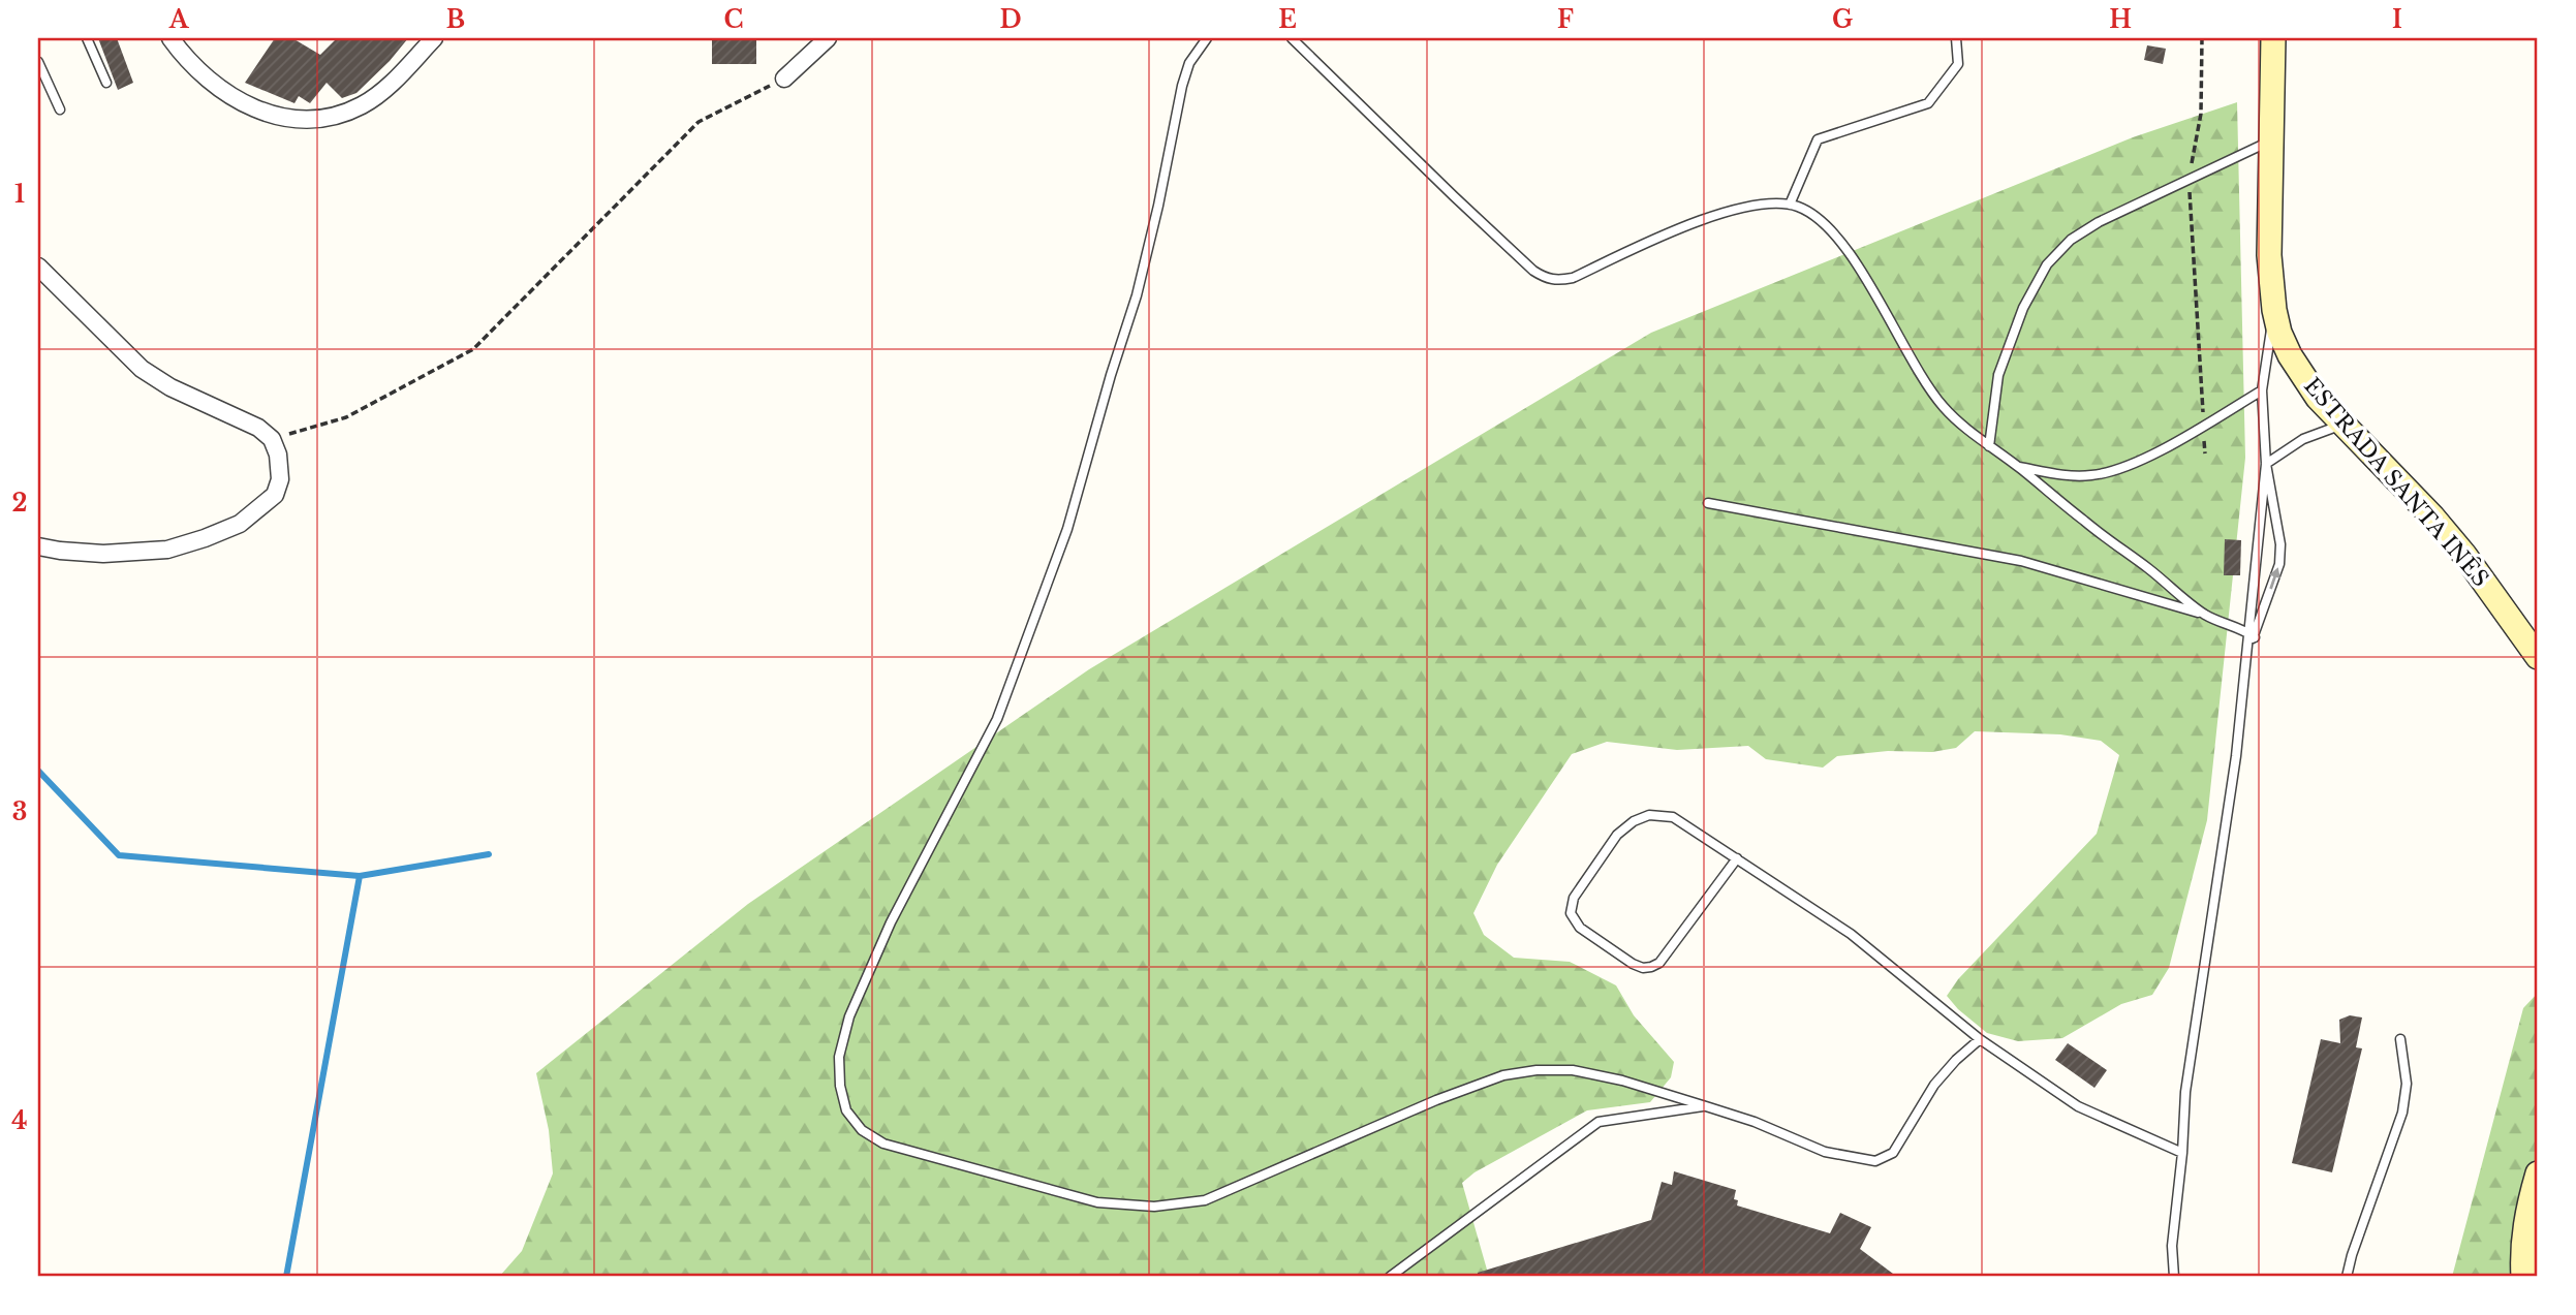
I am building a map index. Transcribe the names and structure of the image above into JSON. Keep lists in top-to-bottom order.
{
  "streets": {
    "main road": ["ESTRADA SANTA INÊS"]
  },
  "grid": {
    "columns": [
      "A",
      "B",
      "C",
      "D",
      "E",
      "F",
      "G",
      "H",
      "I"
    ],
    "rows": [
      "1",
      "2",
      "3",
      "4"
    ]
  }
}
